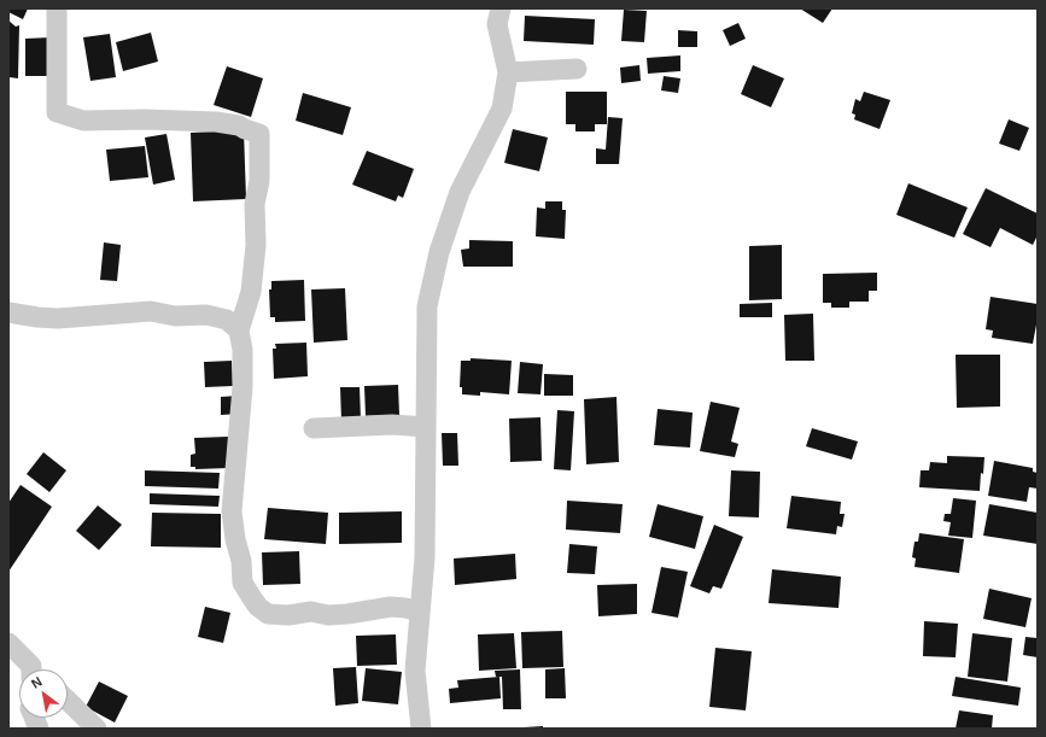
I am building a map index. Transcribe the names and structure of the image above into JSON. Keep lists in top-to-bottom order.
{
  "north": "top left"
}
